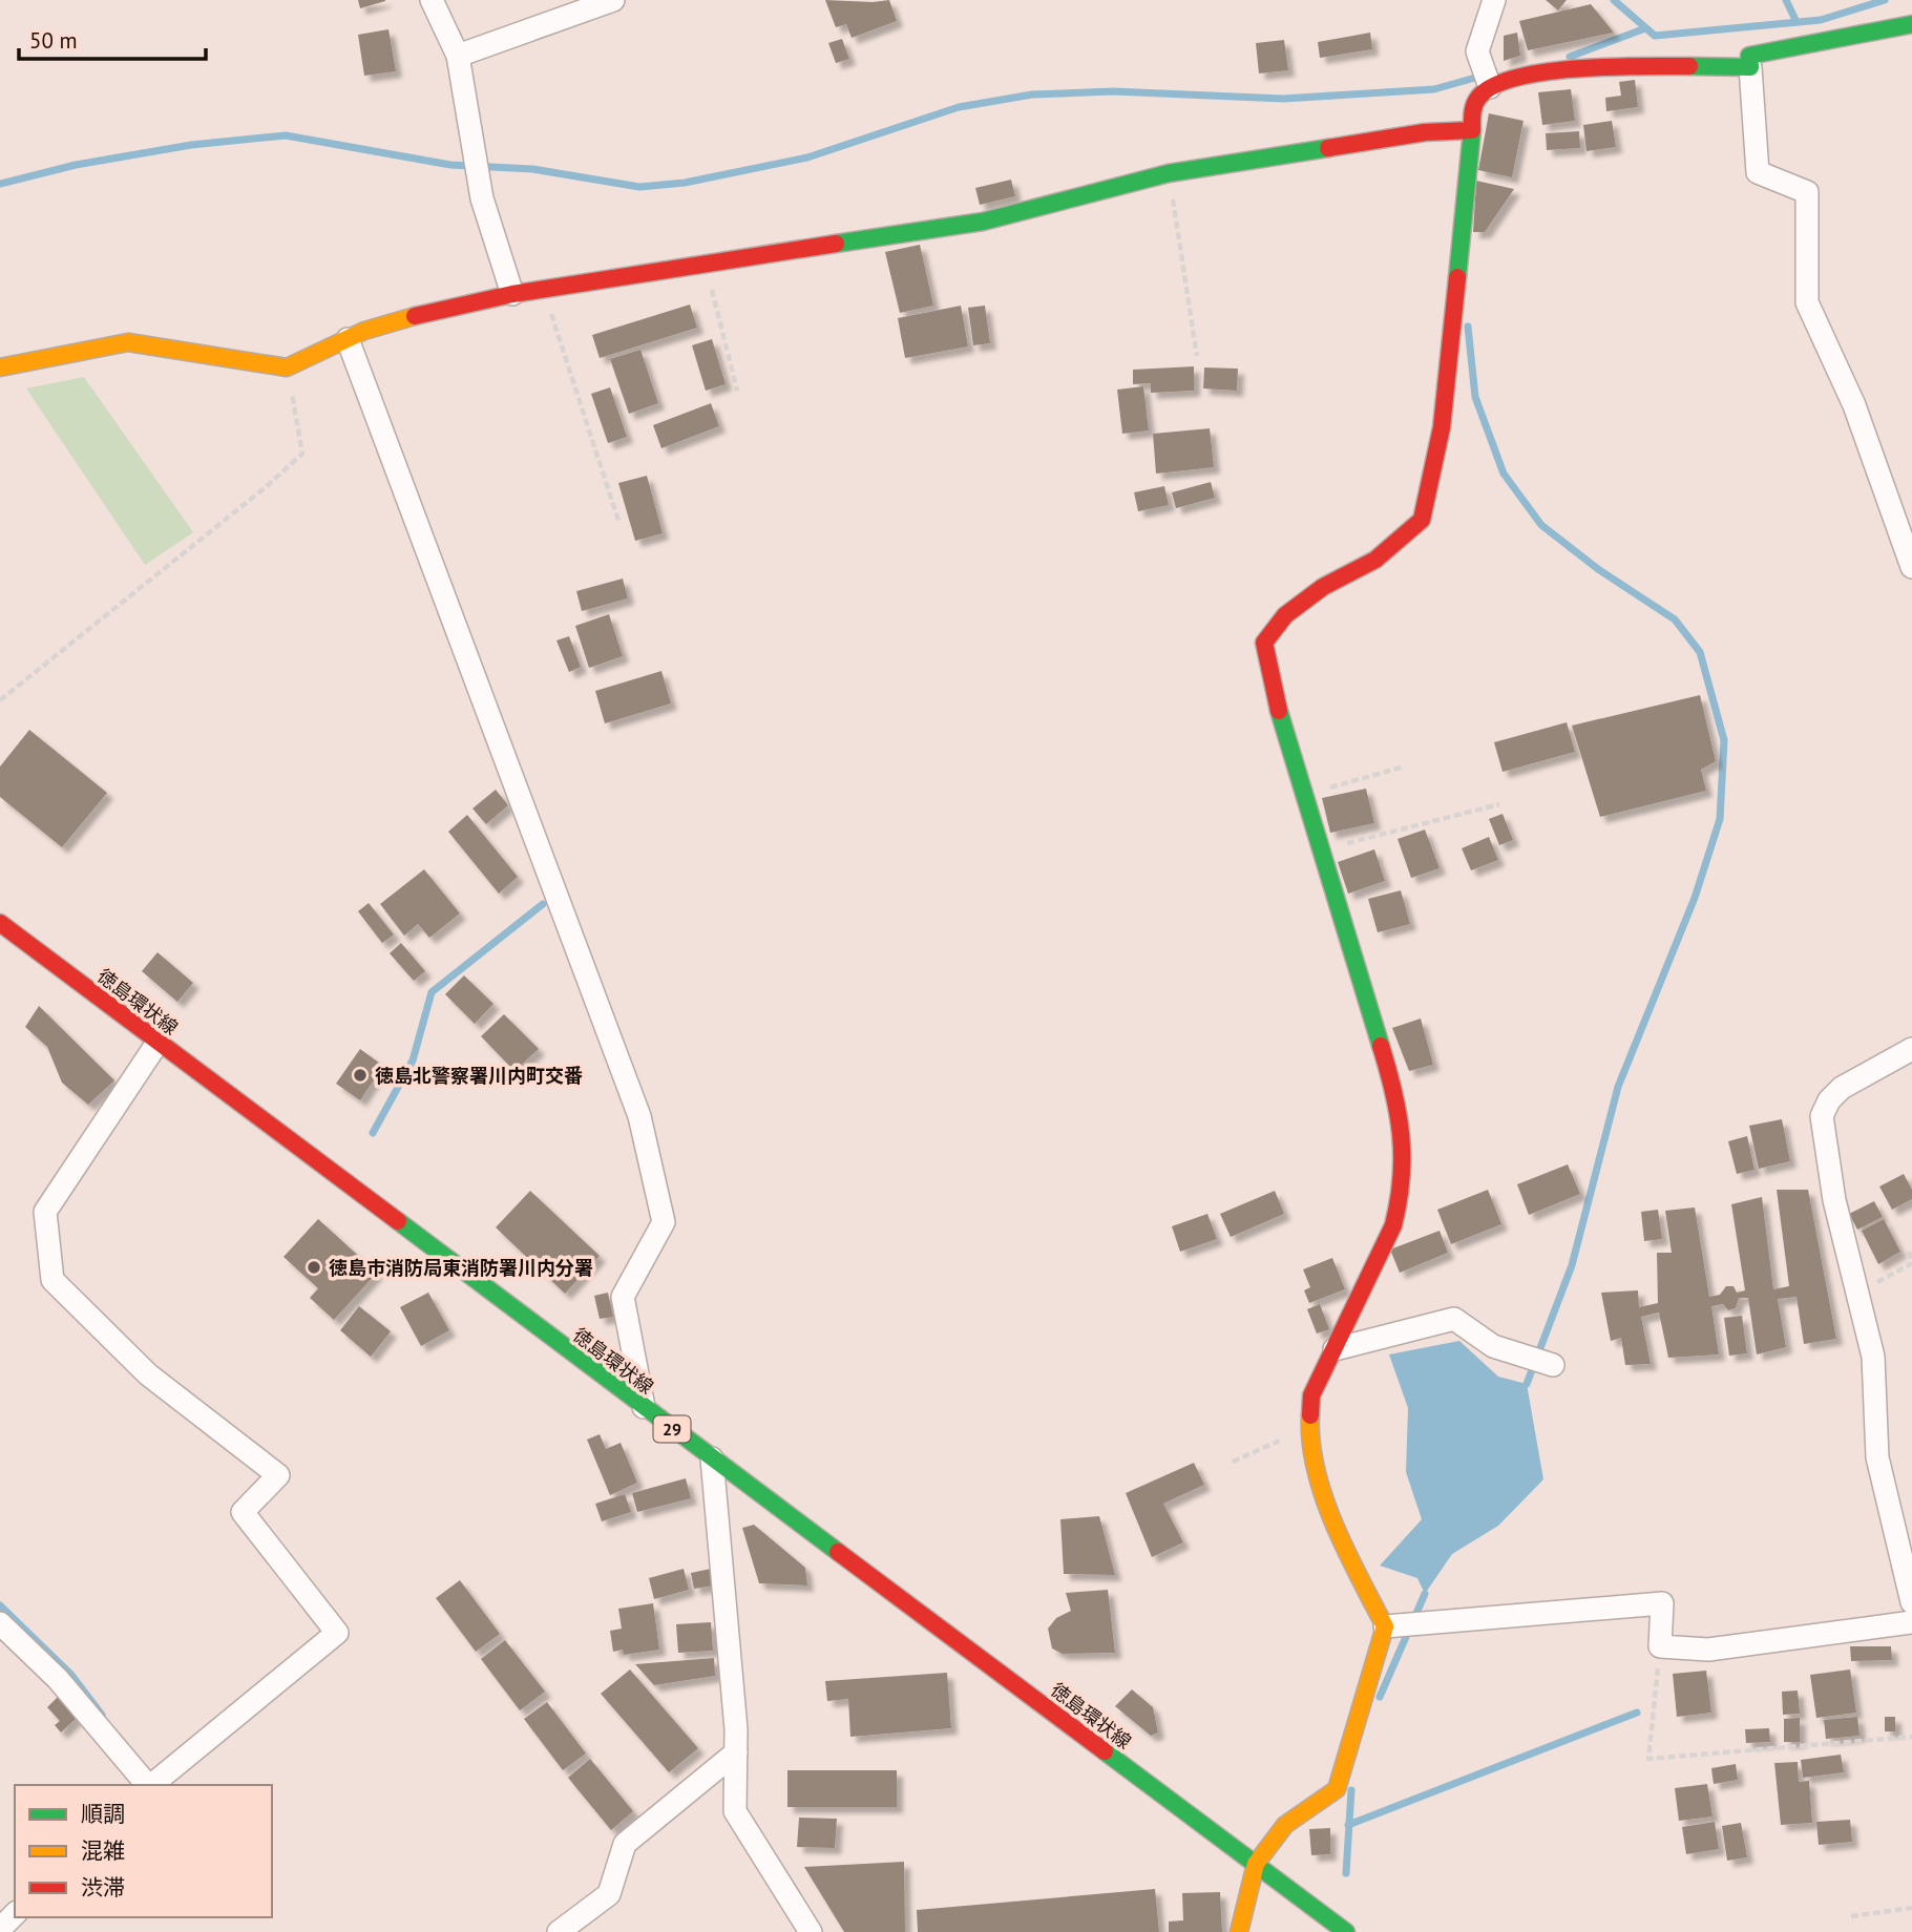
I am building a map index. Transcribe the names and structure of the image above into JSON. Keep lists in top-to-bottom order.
{
  "streets": {
    "street": ["徳島環状線", "29"]
  },
  "places": ["徳島北警察署川内町交番", "徳島市消防局東消防署川内分署"],
  "legend": ["順調", "混雑", "渋滞"],
  "scale_bar": "50 m"
}
